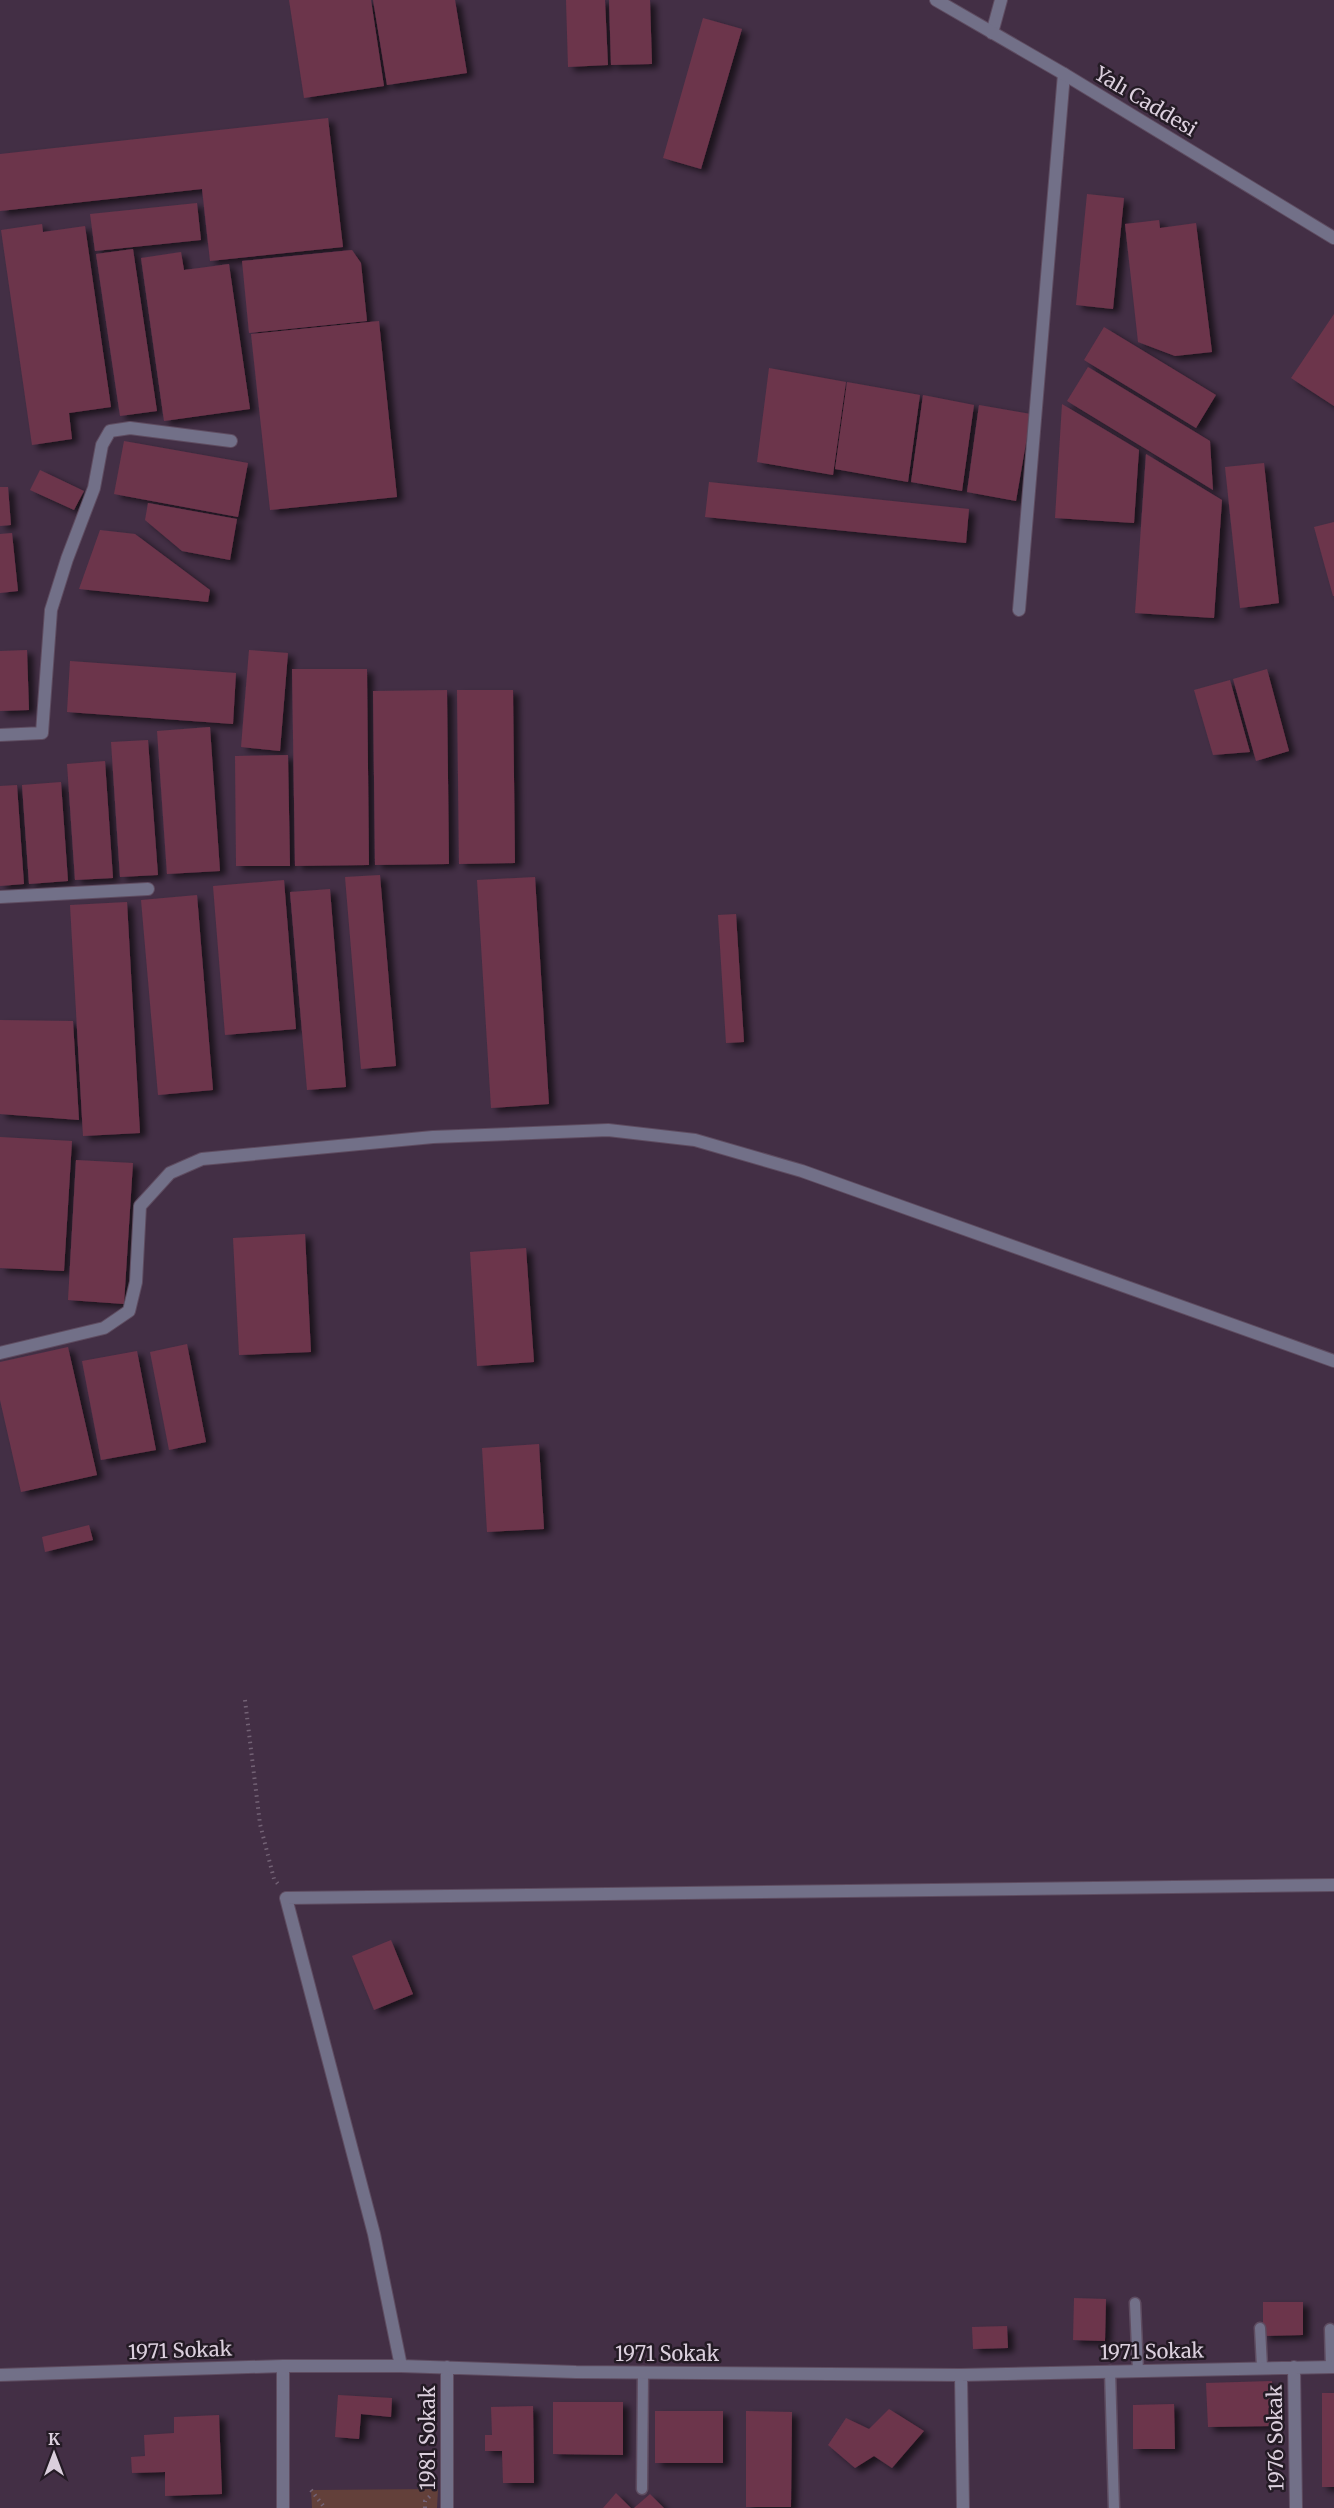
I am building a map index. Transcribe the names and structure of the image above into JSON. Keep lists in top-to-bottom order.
{
  "streets": {
    "street": [
      "Yalı Caddesi",
      "1971 Sokak",
      "1981 Sokak",
      "1976 Sokak"
    ]
  },
  "crossings": [
    ["1971 Sokak", "1981 Sokak"],
    ["1971 Sokak", "1976 Sokak"]
  ],
  "north": "top"
}
